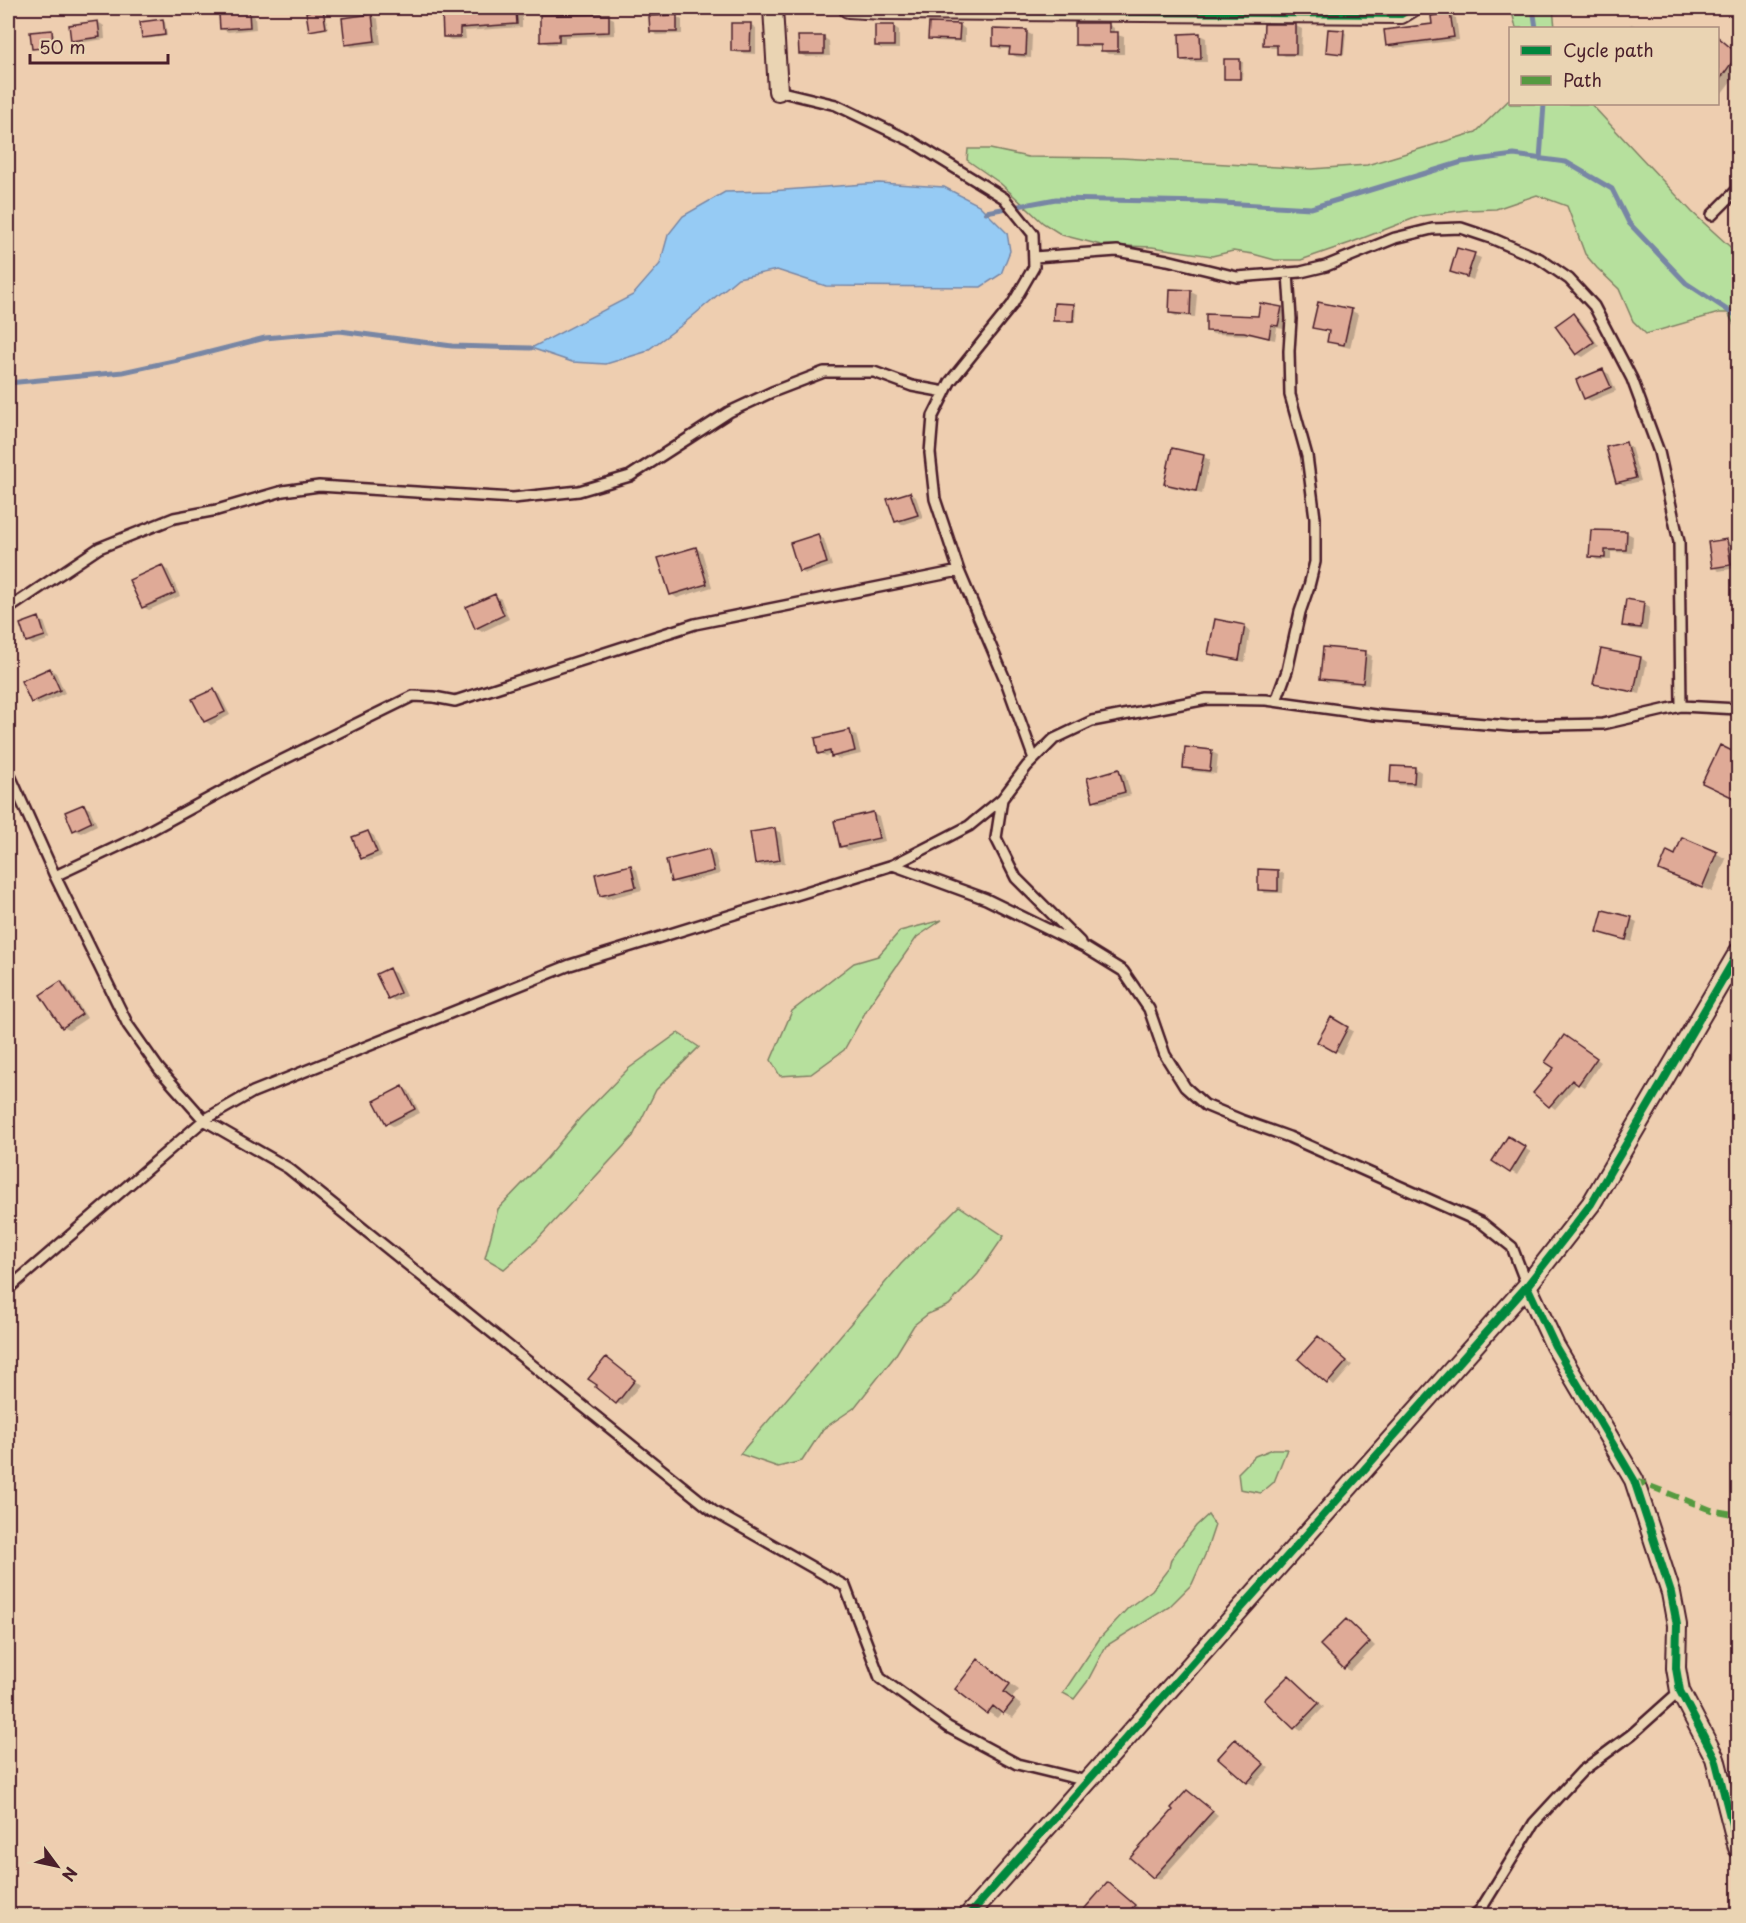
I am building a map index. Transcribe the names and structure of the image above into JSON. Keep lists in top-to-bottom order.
{
  "legend": ["Cycle path", "Path"],
  "scale_bar": "50 m",
  "north": "bottom right"
}
